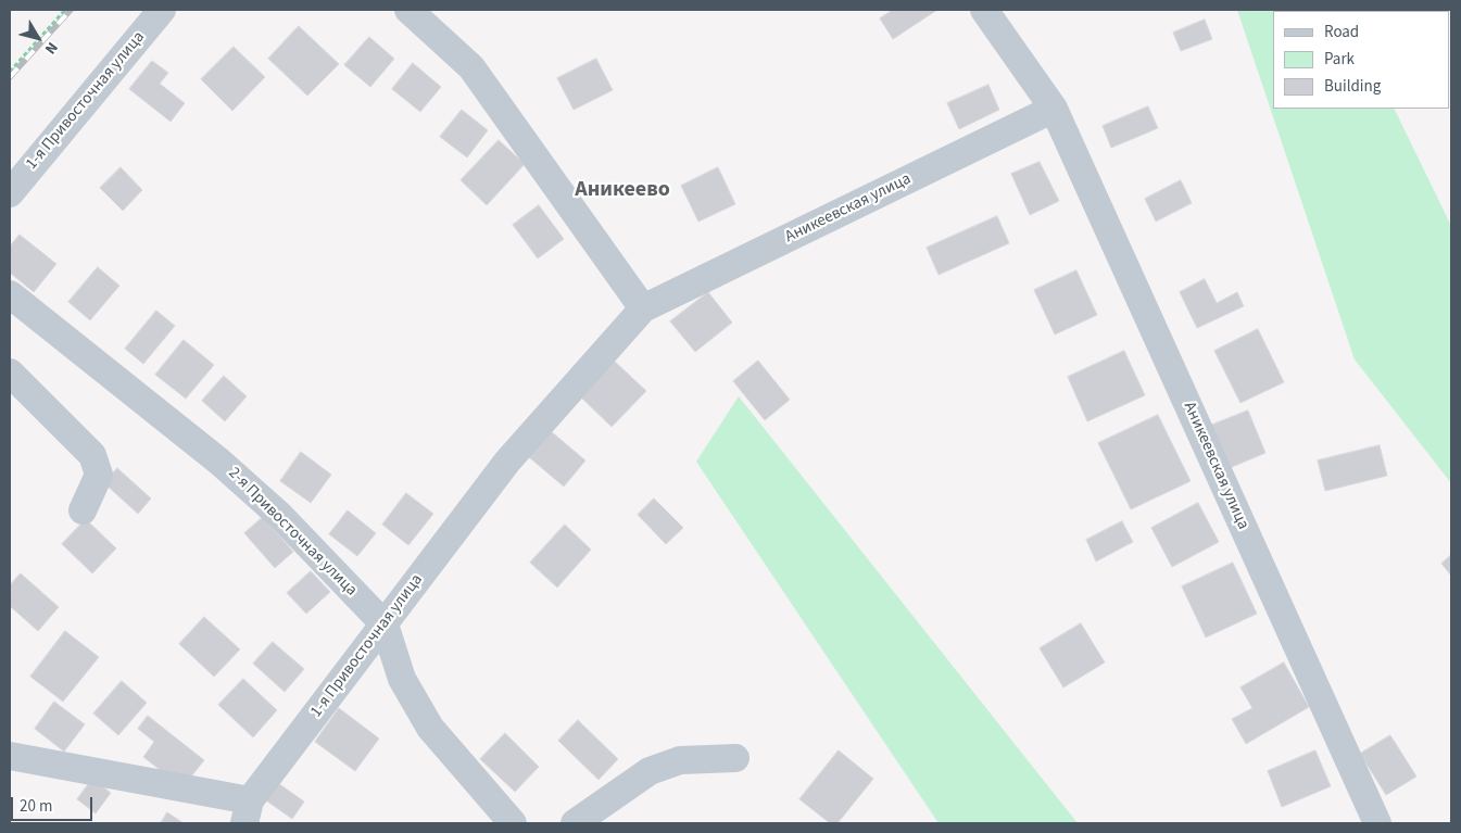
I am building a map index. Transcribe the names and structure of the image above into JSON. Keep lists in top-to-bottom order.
{
  "streets": {
    "street": ["1-я Привосточная улица", "Аникеевская улица", "2-я Привосточная улица"]
  },
  "crossings": [
    ["1-я Привосточная улица", "Аникеевская улица"],
    ["1-я Привосточная улица", "2-я Привосточная улица"]
  ],
  "districts": ["Аникеево"],
  "legend": ["Road", "Park", "Building"],
  "scale_bar": "20 m",
  "north": "bottom right"
}
